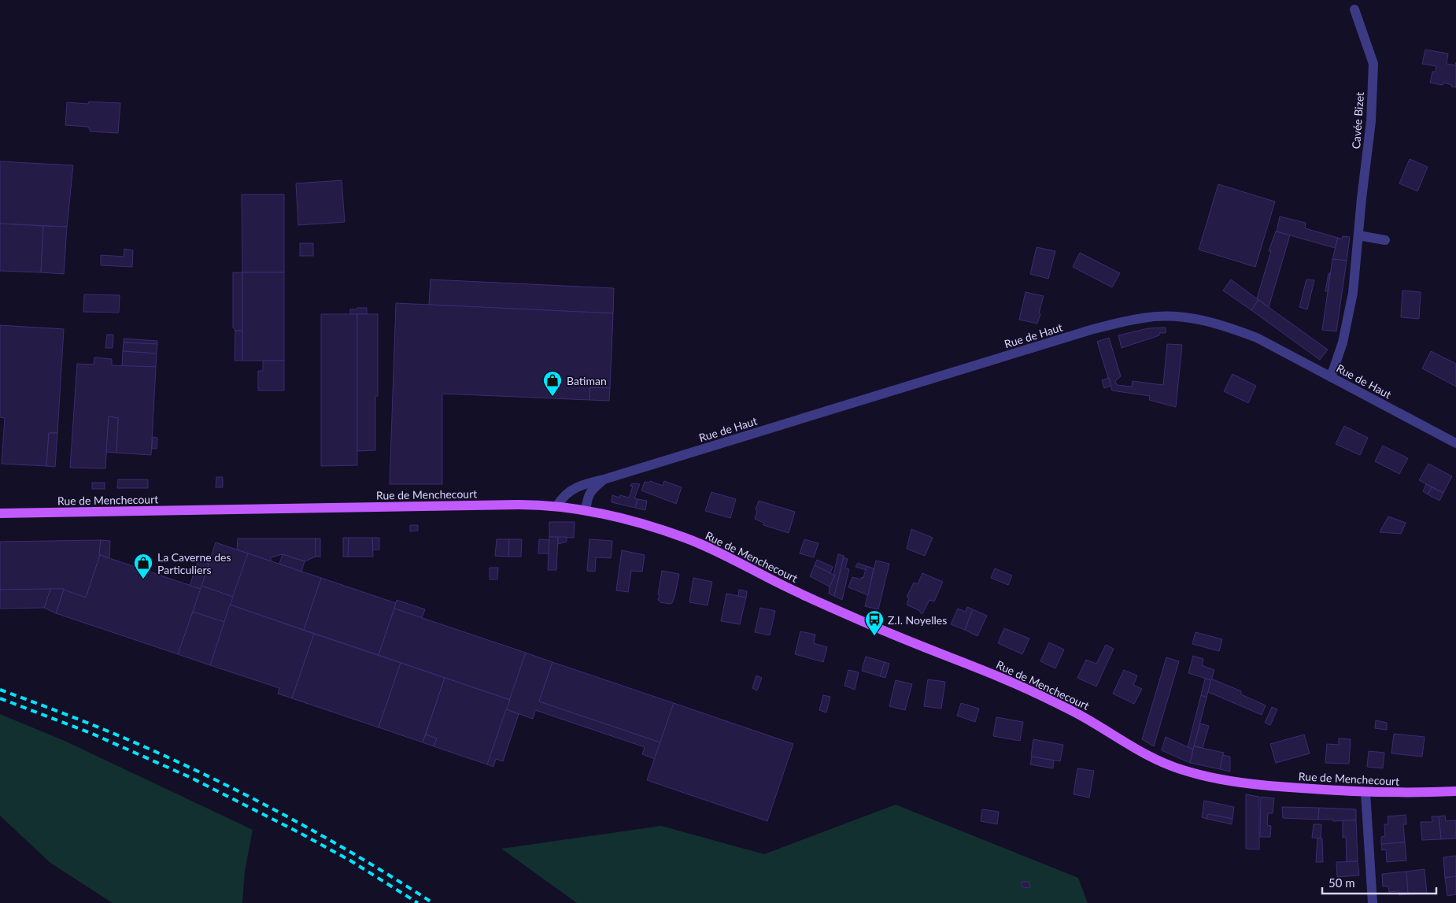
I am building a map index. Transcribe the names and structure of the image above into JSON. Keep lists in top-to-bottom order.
{
  "streets": {
    "main road": ["Rue de Menchecourt"],
    "street": ["Cavée Bizet", "Rue de Haut"]
  },
  "crossings": [
    ["Cavée Bizet", "Rue de Haut"],
    ["Rue de Haut", "Rue de Menchecourt"]
  ],
  "places": {
    "shop": ["Batiman", "La Caverne des Particuliers"],
    "bus stop": ["Z.I. Noyelles"]
  },
  "scale_bar": "50 m"
}
